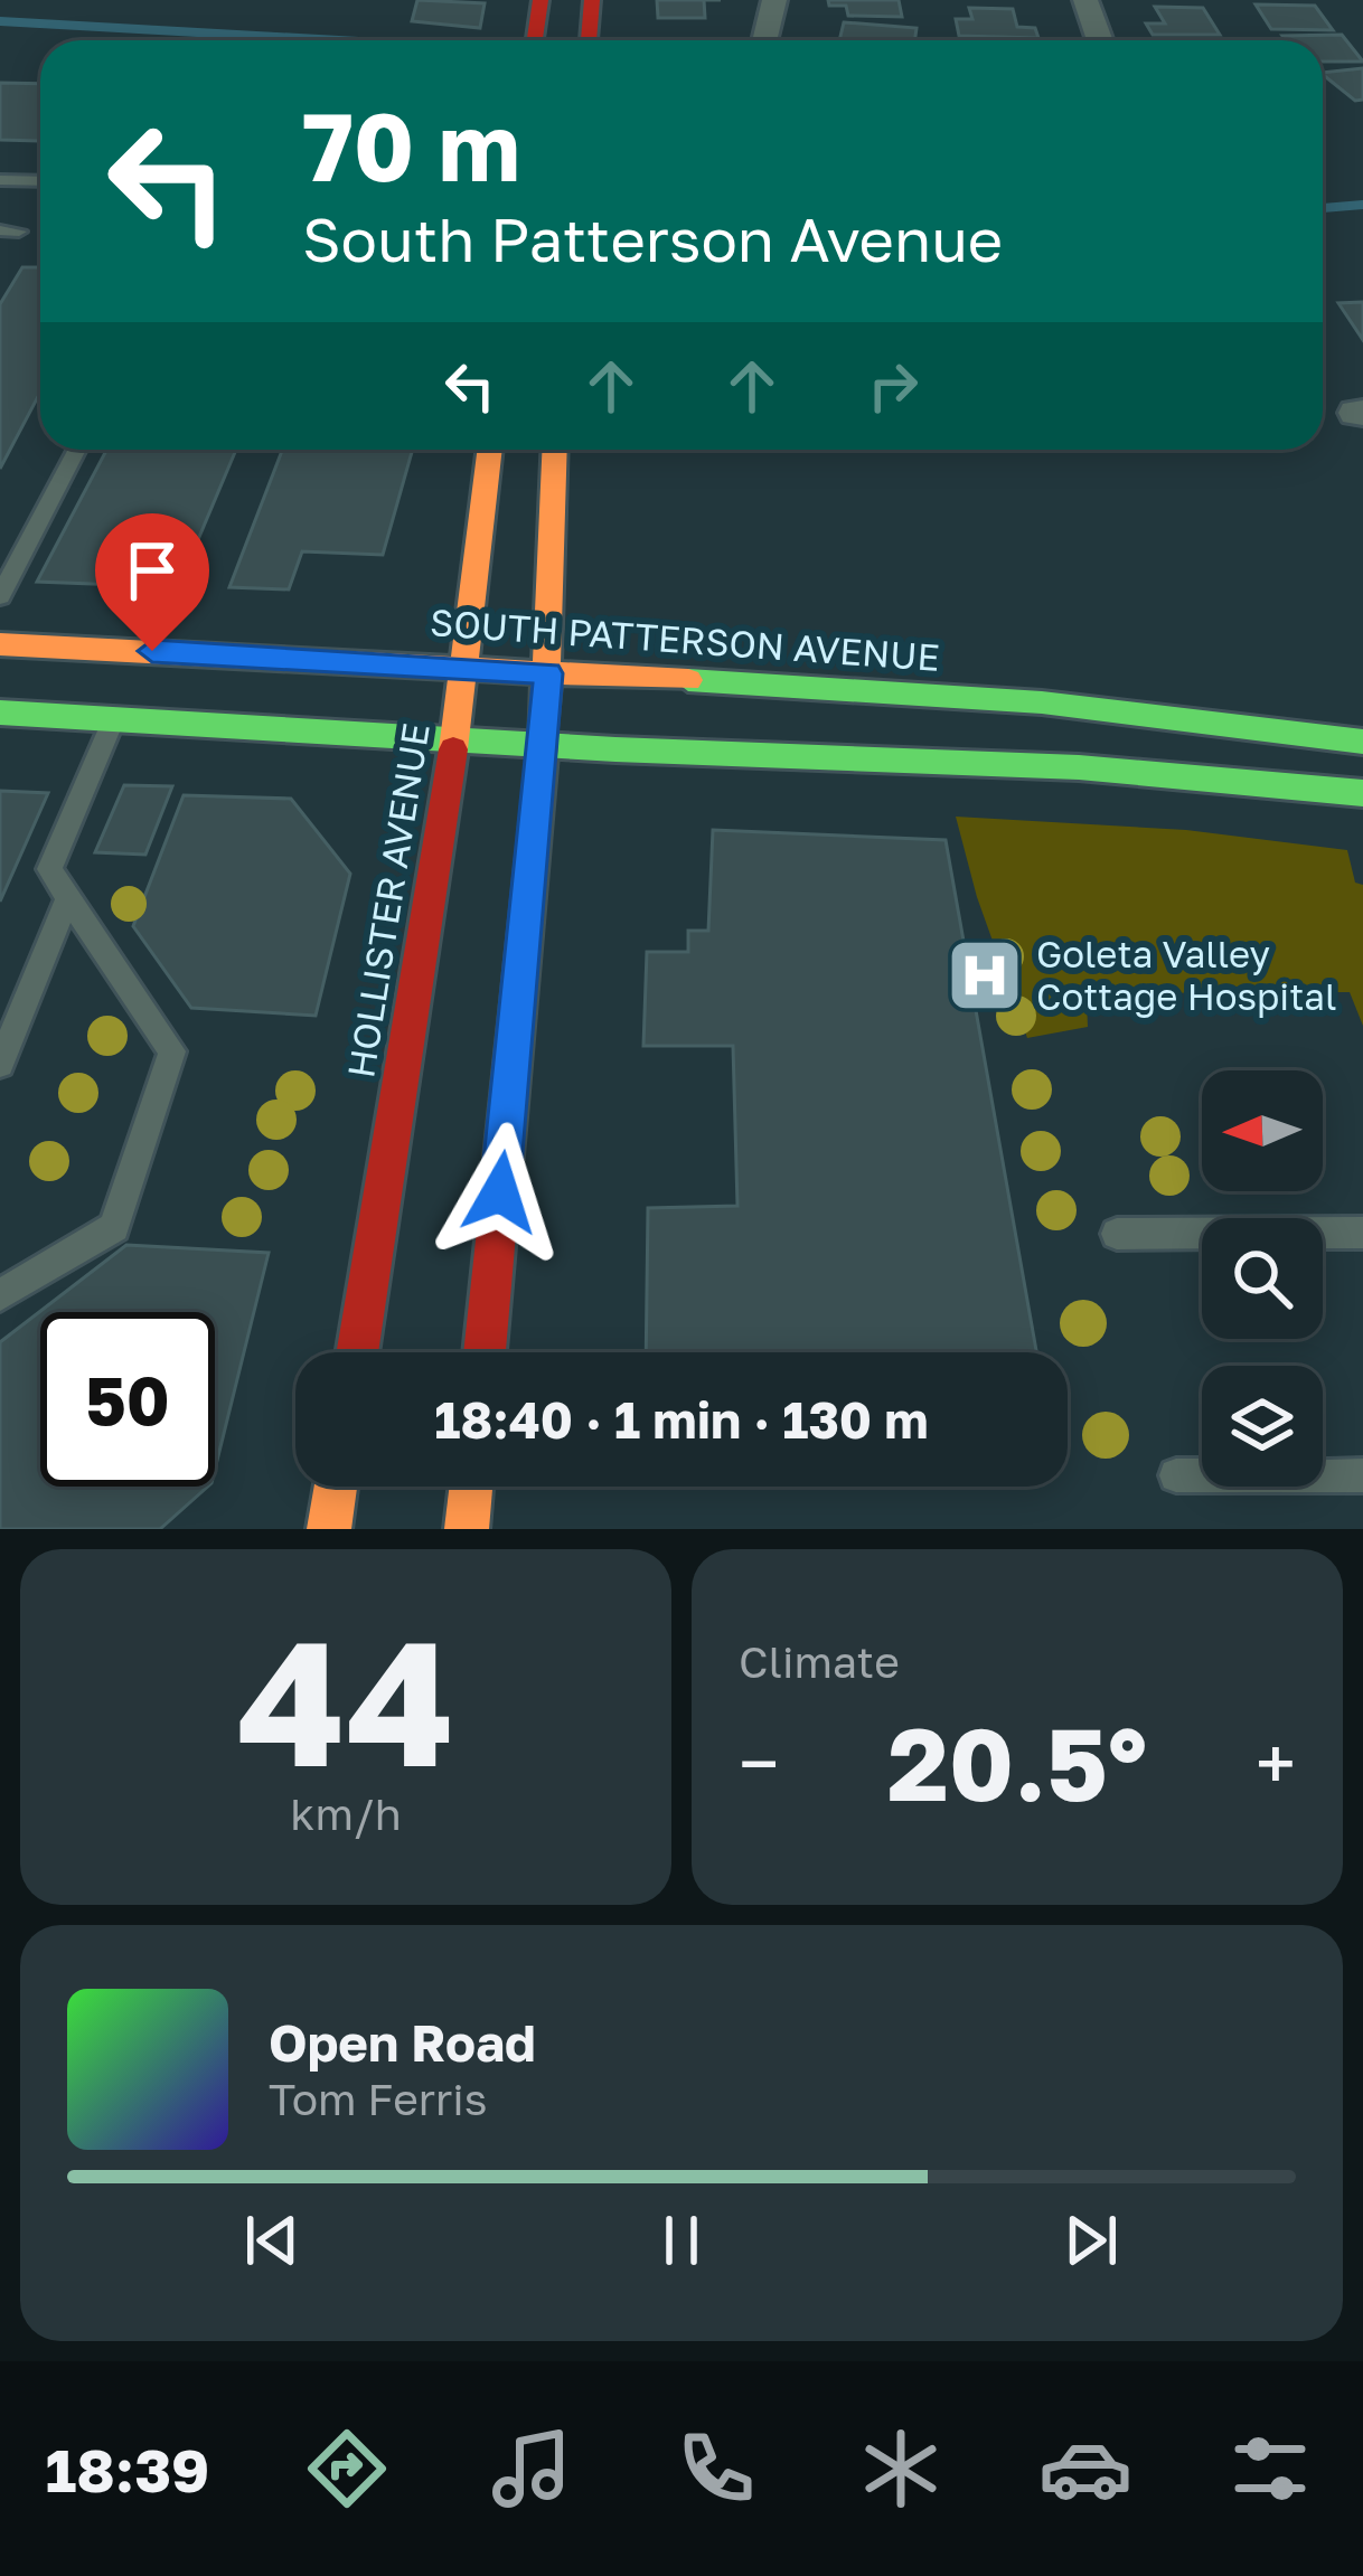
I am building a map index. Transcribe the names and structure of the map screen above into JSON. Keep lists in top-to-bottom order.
{
  "streets": {
    "main road": ["SOUTH PATTERSON AVENUE", "HOLLISTER AVENUE"]
  },
  "crossings": [
    ["SOUTH PATTERSON AVENUE", "HOLLISTER AVENUE"]
  ],
  "places": {
    "hospital": ["Goleta Valley Cottage Hospital"]
  },
  "north": "left",
  "page": {
    "turn": ["70 m", "South Patterson Avenue"],
    "limit": "50",
    "trip": "18:40 · 1 min · 130 m",
    "tile": [
      ["44", "km/h"],
      "Climate"
    ],
    "heat": ["−", "20.5°", "+"],
    "song": ["Open Road", "Tom Ferris"],
    "tabs": "18:39"
  }
}
